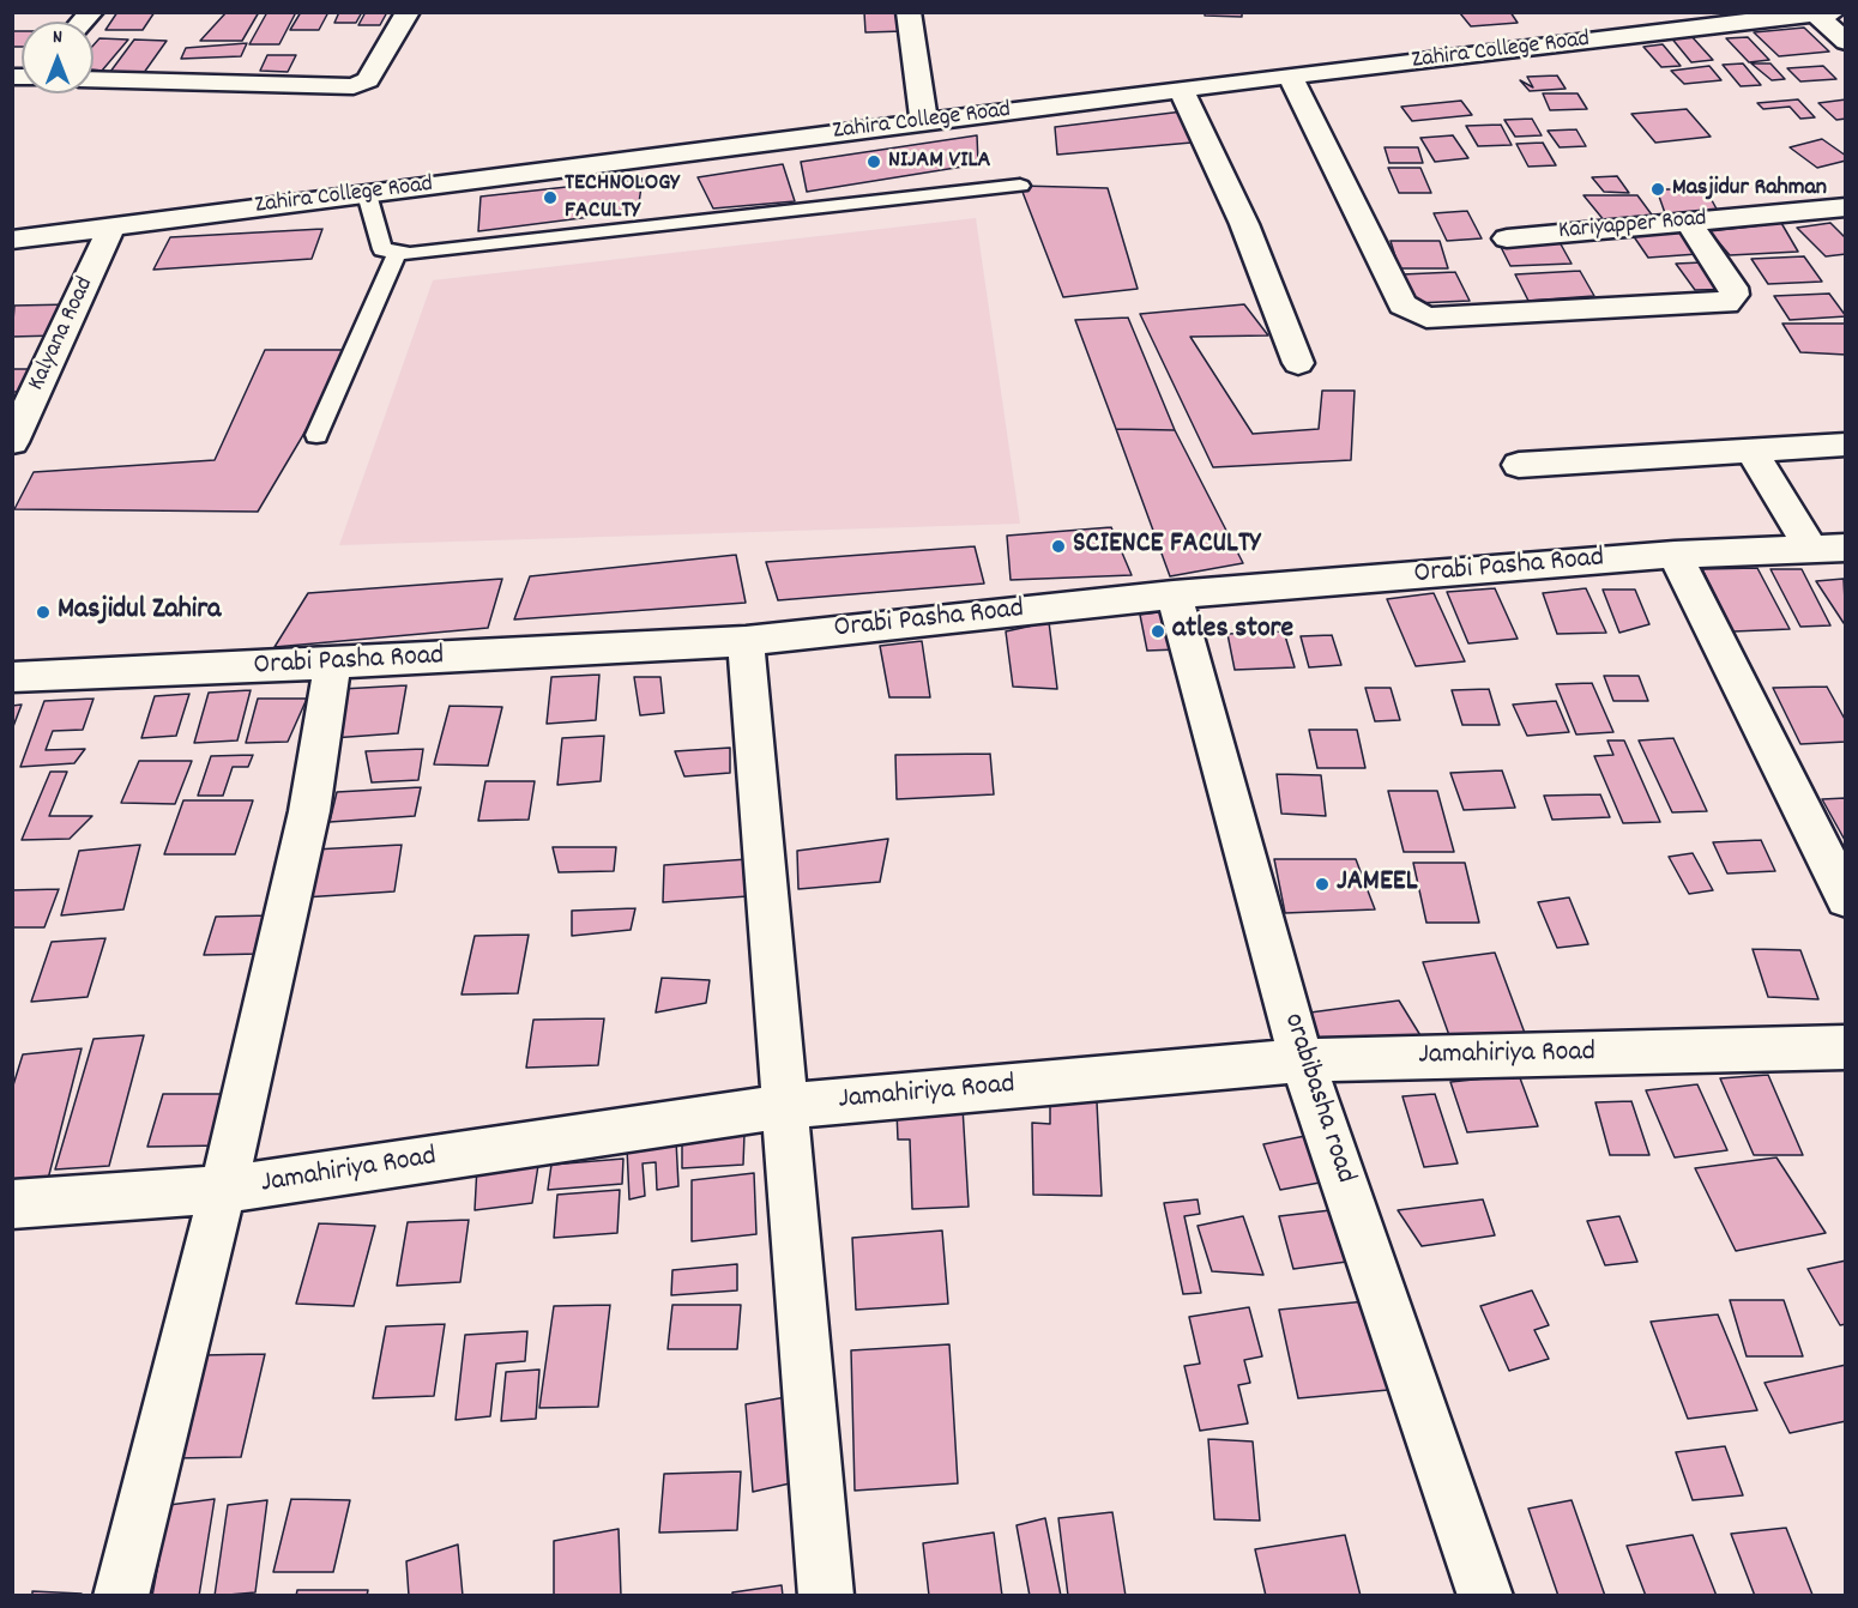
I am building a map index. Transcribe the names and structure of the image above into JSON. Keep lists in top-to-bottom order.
{
  "streets": {
    "street": [
      "Zahira College Road",
      "Kariyapper Road",
      "Kalyana Road",
      "Orabi Pasha Road",
      "Jamahiriya Road",
      "orabibasha road"
    ]
  },
  "crossings": [
    ["Zahira College Road", "Kalyana Road"],
    ["Orabi Pasha Road", "orabibasha road"],
    ["Jamahiriya Road", "orabibasha road"]
  ],
  "places": [
    "NIJAM VILA",
    "Masjidur Rahman",
    "TECHNOLOGY FACULTY",
    "SCIENCE FACULTY",
    "Masjidul Zahira",
    "atles store",
    "JAMEEL"
  ],
  "north": "top"
}
